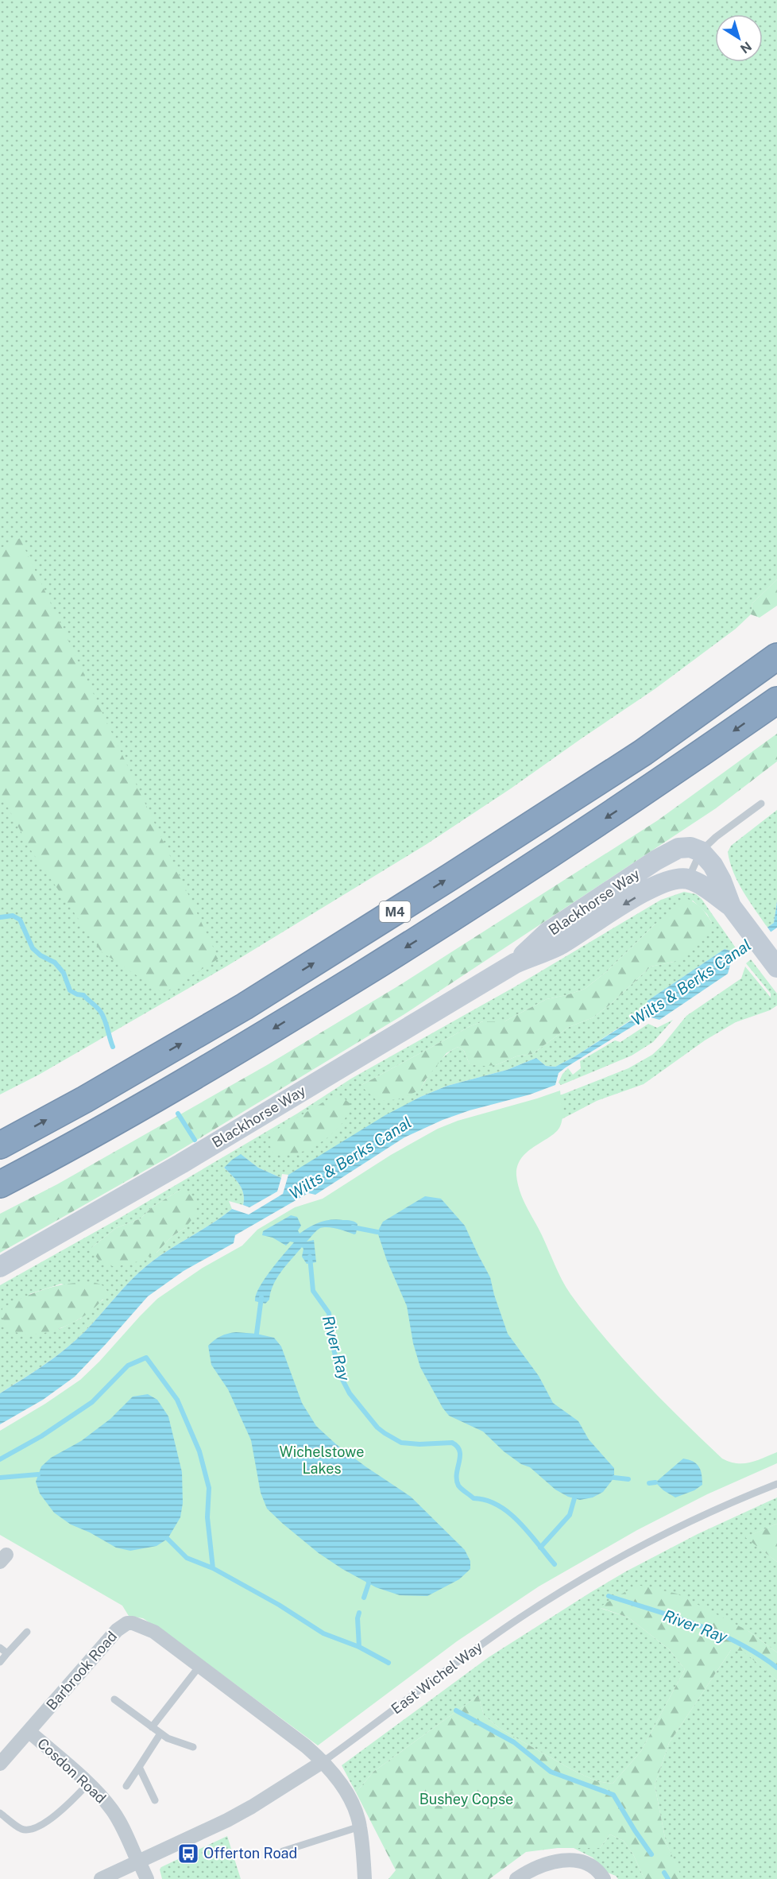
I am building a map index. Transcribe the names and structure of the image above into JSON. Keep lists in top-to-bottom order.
{
  "streets": {
    "highway": ["M4"],
    "main road": ["Blackhorse Way"],
    "street": ["Barbrook Road", "East Wichel Way", "Cosdon Road"]
  },
  "crossings": [
    ["Barbrook Road", "East Wichel Way"],
    ["Barbrook Road", "Cosdon Road"],
    ["East Wichel Way", "Cosdon Road"]
  ],
  "water": ["Wilts & Berks Canal", "River Ray"],
  "parks": ["Wichelstowe Lakes", "Bushey Copse"],
  "places": {
    "bus stop": ["Offerton Road"]
  },
  "north": "bottom right"
}
